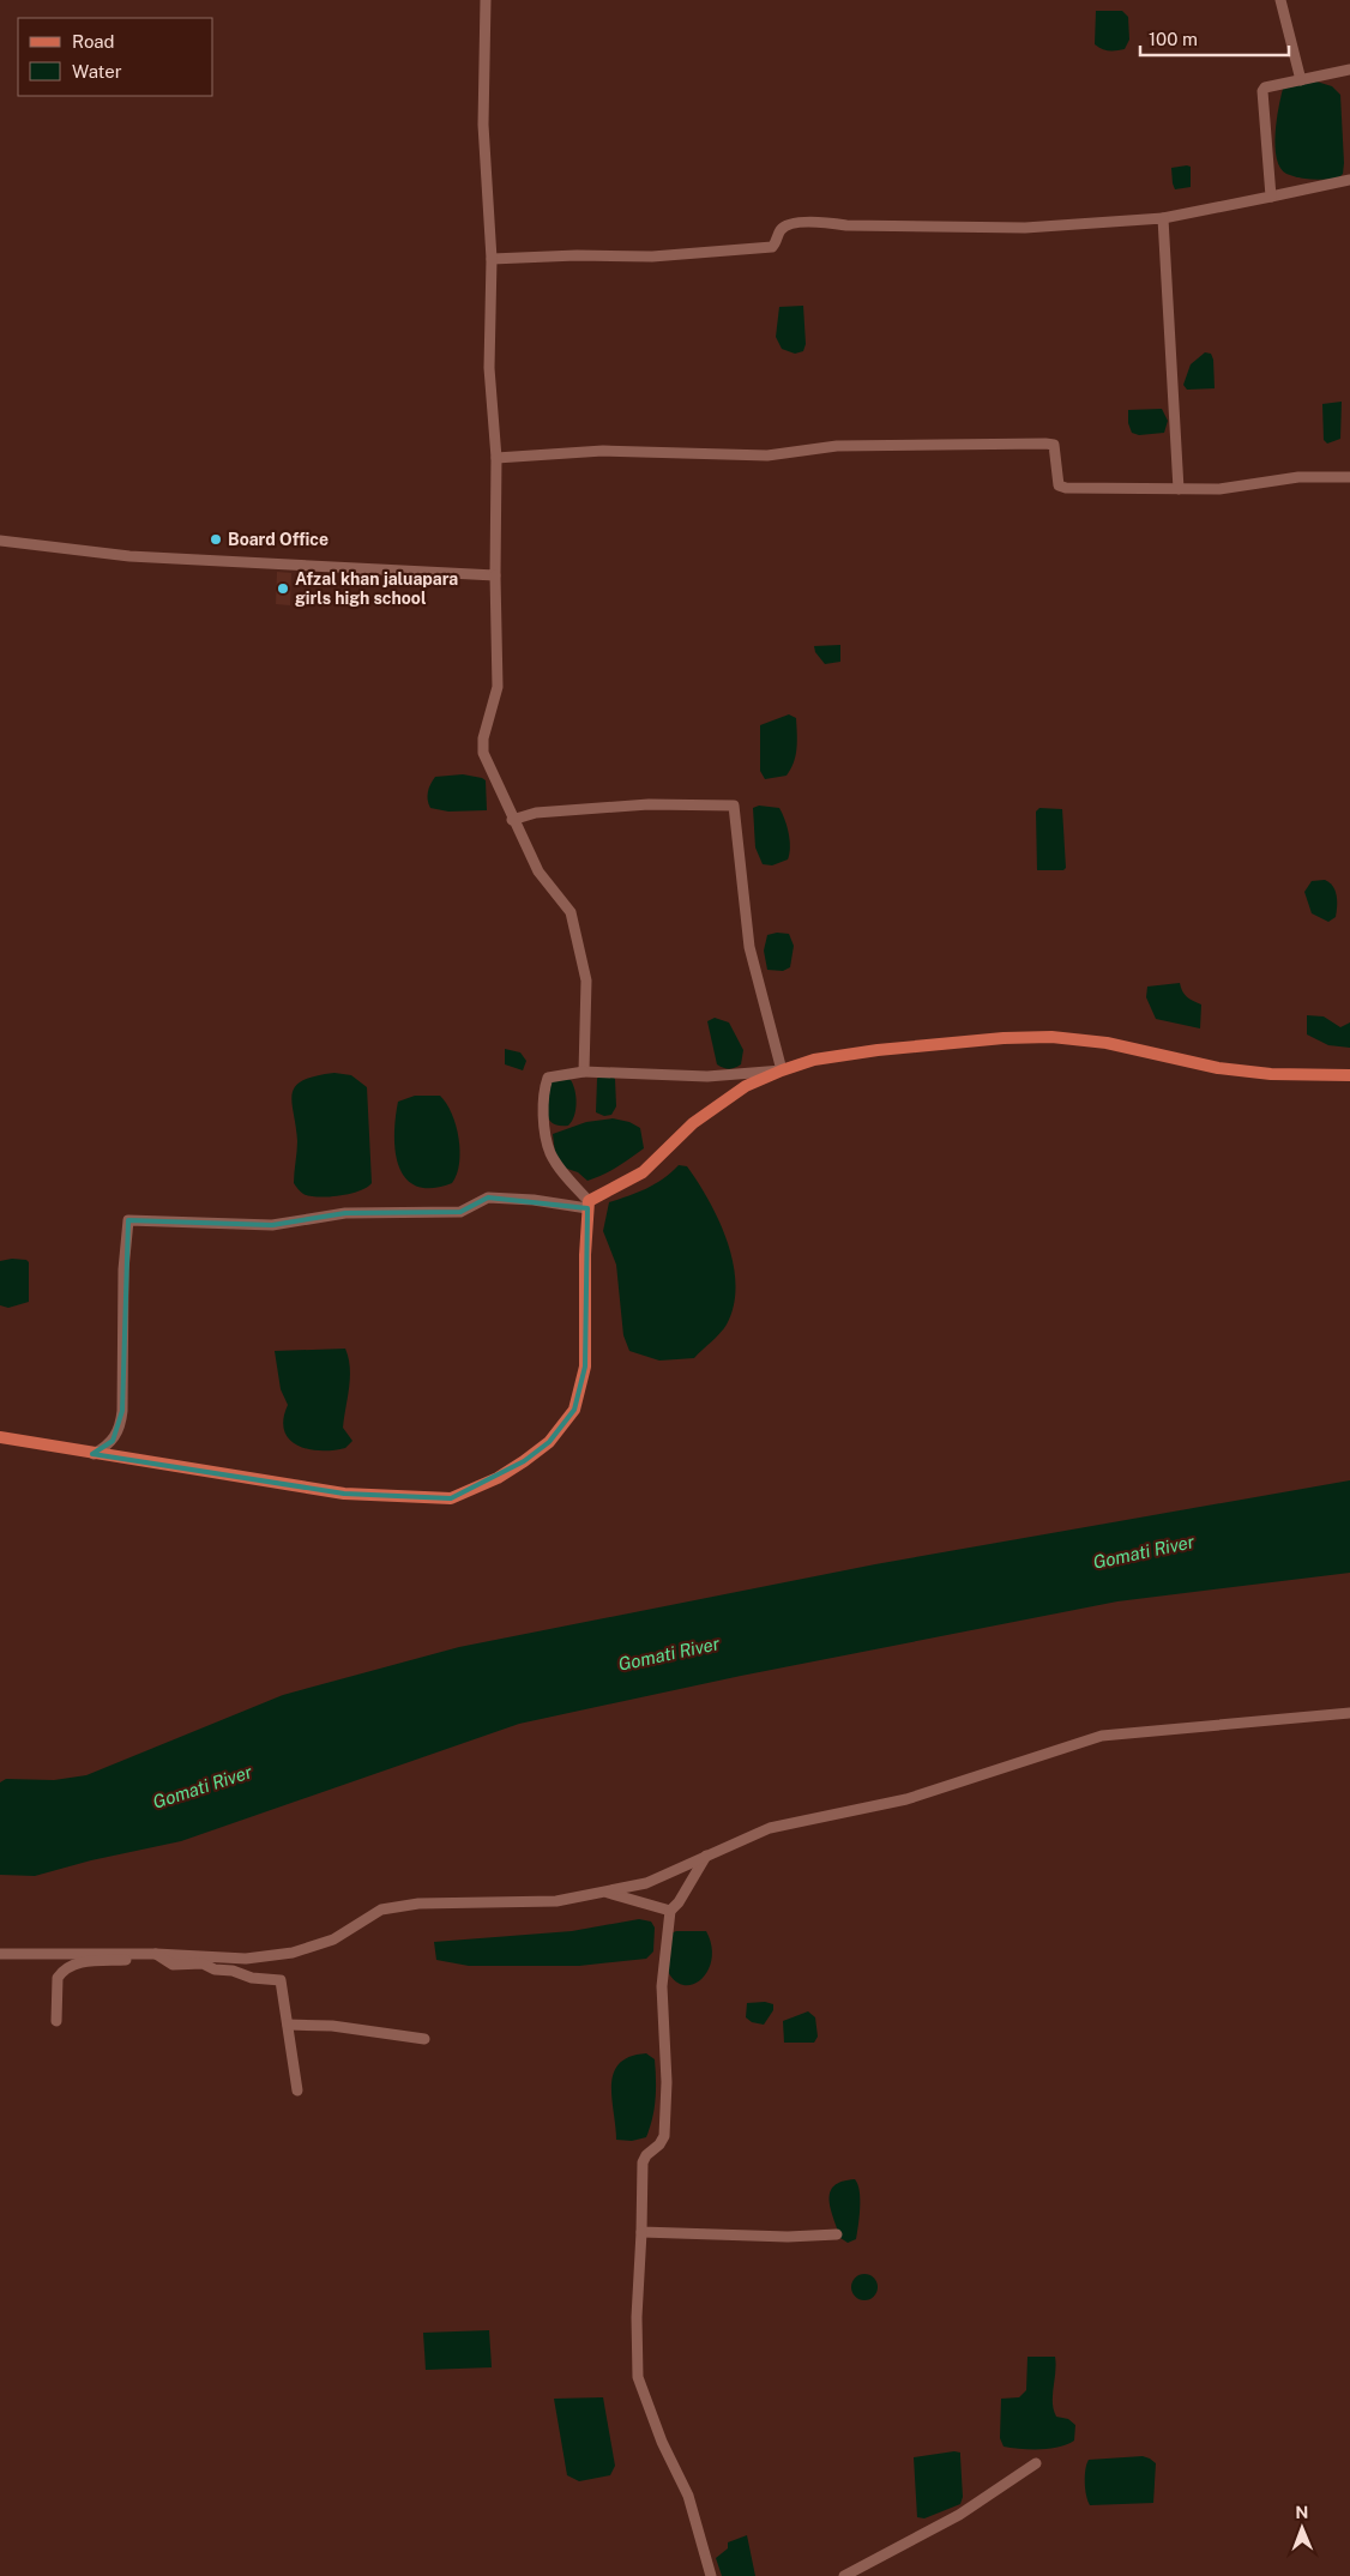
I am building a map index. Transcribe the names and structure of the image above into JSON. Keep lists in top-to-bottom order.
{
  "water": ["Gomati River"],
  "places": ["Board Office", "Afzal khan jaluapara girls high school"],
  "legend": ["Road", "Water"],
  "scale_bar": "100 m",
  "north": "top"
}
